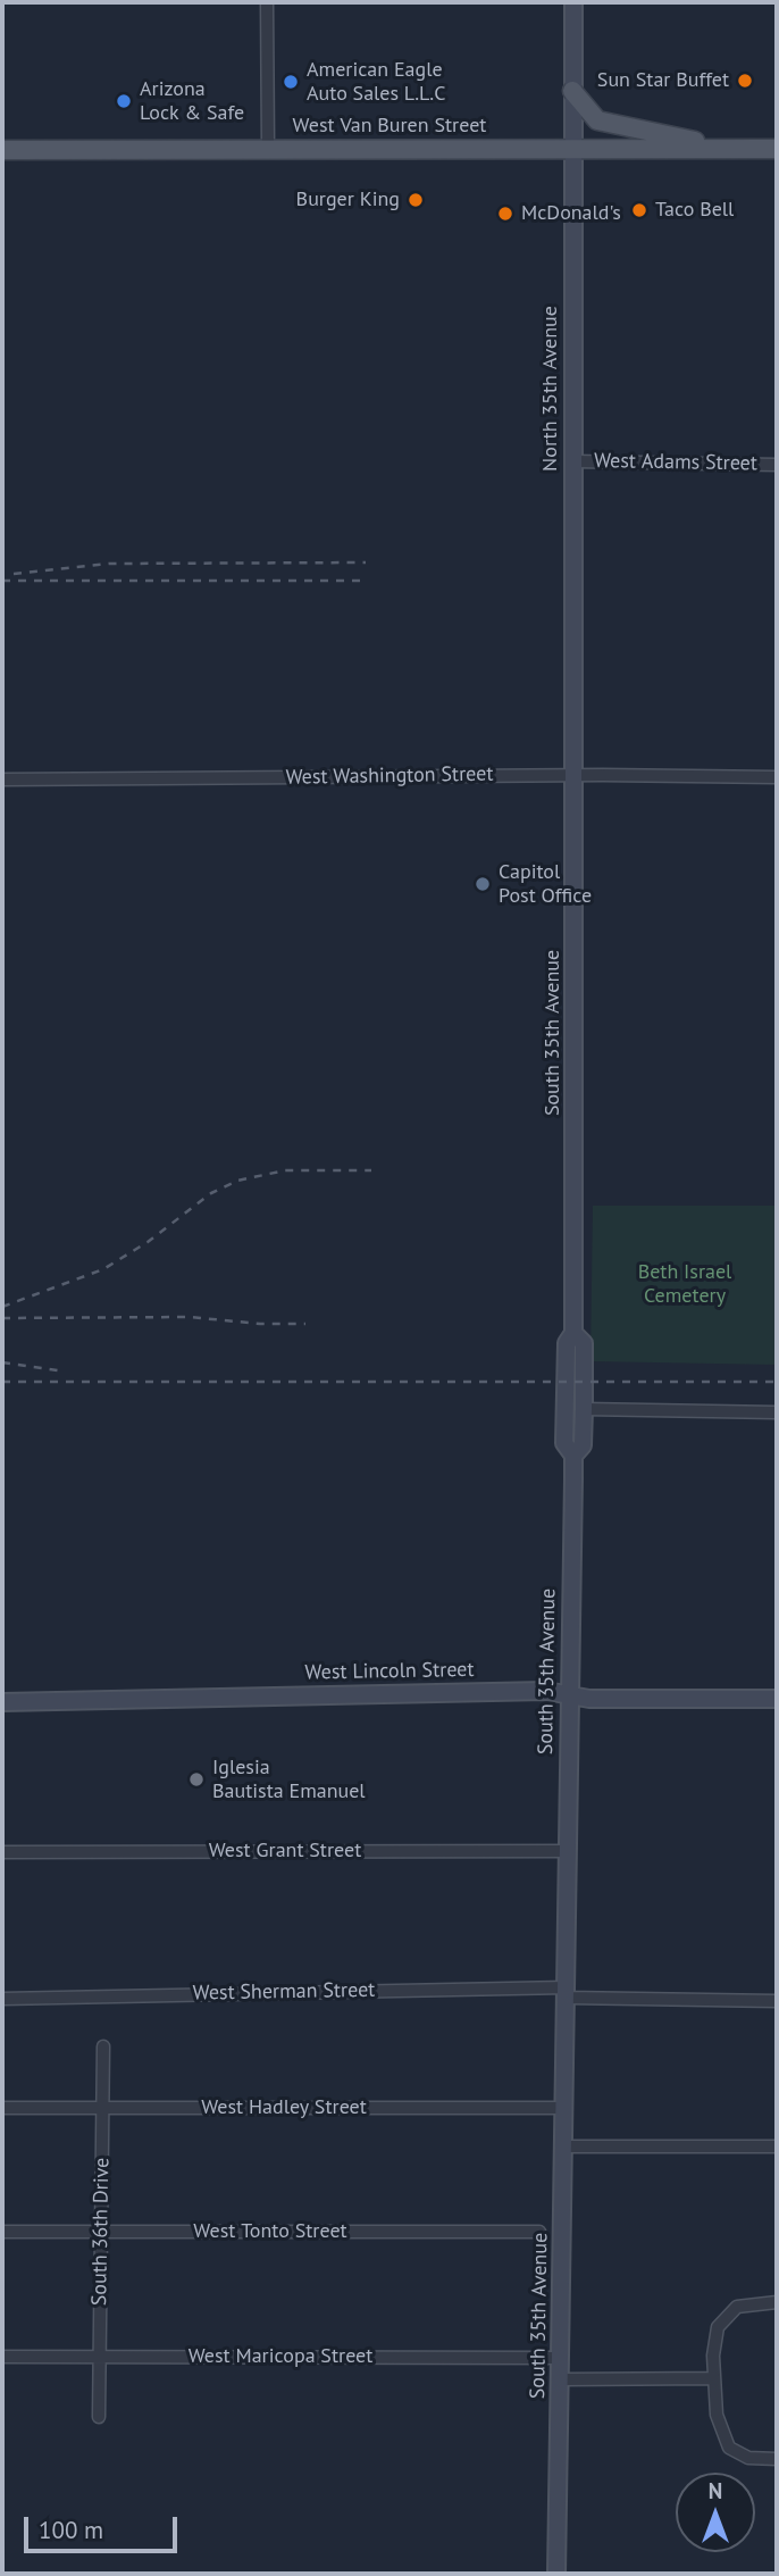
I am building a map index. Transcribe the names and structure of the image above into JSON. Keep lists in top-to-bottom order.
{
  "streets": {
    "main road": [
      "West Van Buren Street",
      "North 35th Avenue",
      "South 35th Avenue",
      "West Lincoln Street"
    ],
    "street": [
      "West Adams Street",
      "West Washington Street",
      "West Grant Street",
      "West Sherman Street",
      "West Hadley Street",
      "South 36th Drive",
      "West Tonto Street",
      "West Maricopa Street"
    ]
  },
  "crossings": [
    ["West Van Buren Street", "North 35th Avenue"],
    ["North 35th Avenue", "West Adams Street"],
    ["North 35th Avenue", "West Washington Street"],
    ["North 35th Avenue", "South 35th Avenue"],
    ["West Washington Street", "South 35th Avenue"],
    ["South 35th Avenue", "West Lincoln Street"],
    ["South 35th Avenue", "West Grant Street"],
    ["South 35th Avenue", "West Sherman Street"],
    ["South 35th Avenue", "West Hadley Street"],
    ["South 35th Avenue", "West Maricopa Street"],
    ["West Hadley Street", "South 36th Drive"],
    ["South 36th Drive", "West Tonto Street"],
    ["South 36th Drive", "West Maricopa Street"]
  ],
  "parks": ["Beth Israel Cemetery"],
  "places": [
    "Sun Star Buffet",
    "American Eagle Auto Sales L.L.C",
    "Arizona Lock & Safe",
    "Burger King",
    "Taco Bell",
    "McDonald's",
    "Capitol Post Office",
    "Iglesia Bautista Emanuel"
  ],
  "scale_bar": "100 m",
  "north": "top"
}
